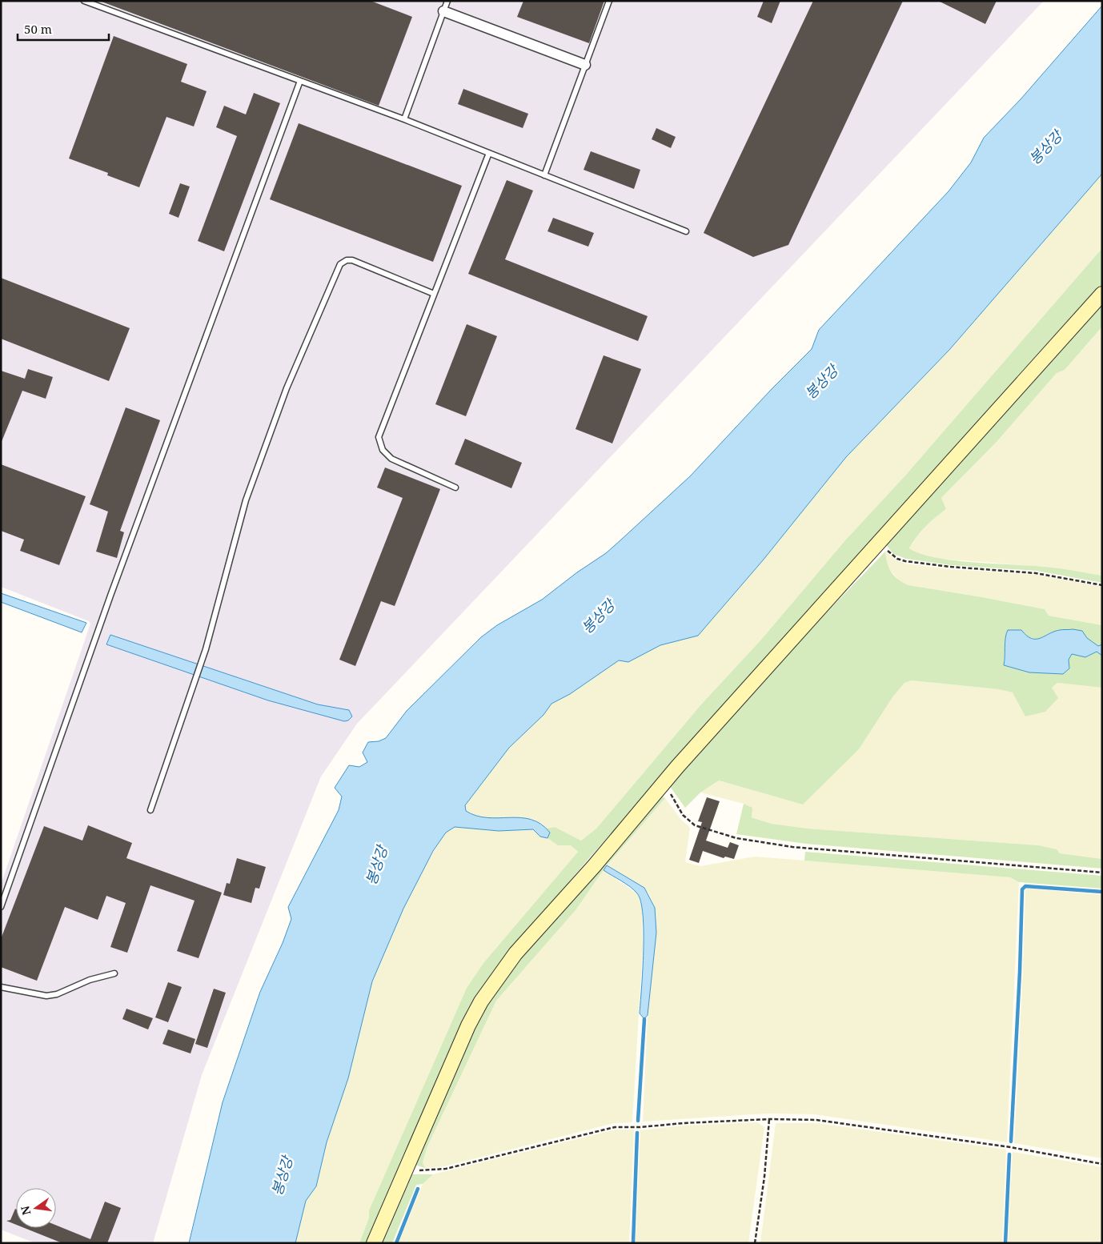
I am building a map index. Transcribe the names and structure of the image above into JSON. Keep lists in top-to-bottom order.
{
  "water": ["봉상강"],
  "scale_bar": "50 m",
  "north": "left"
}
